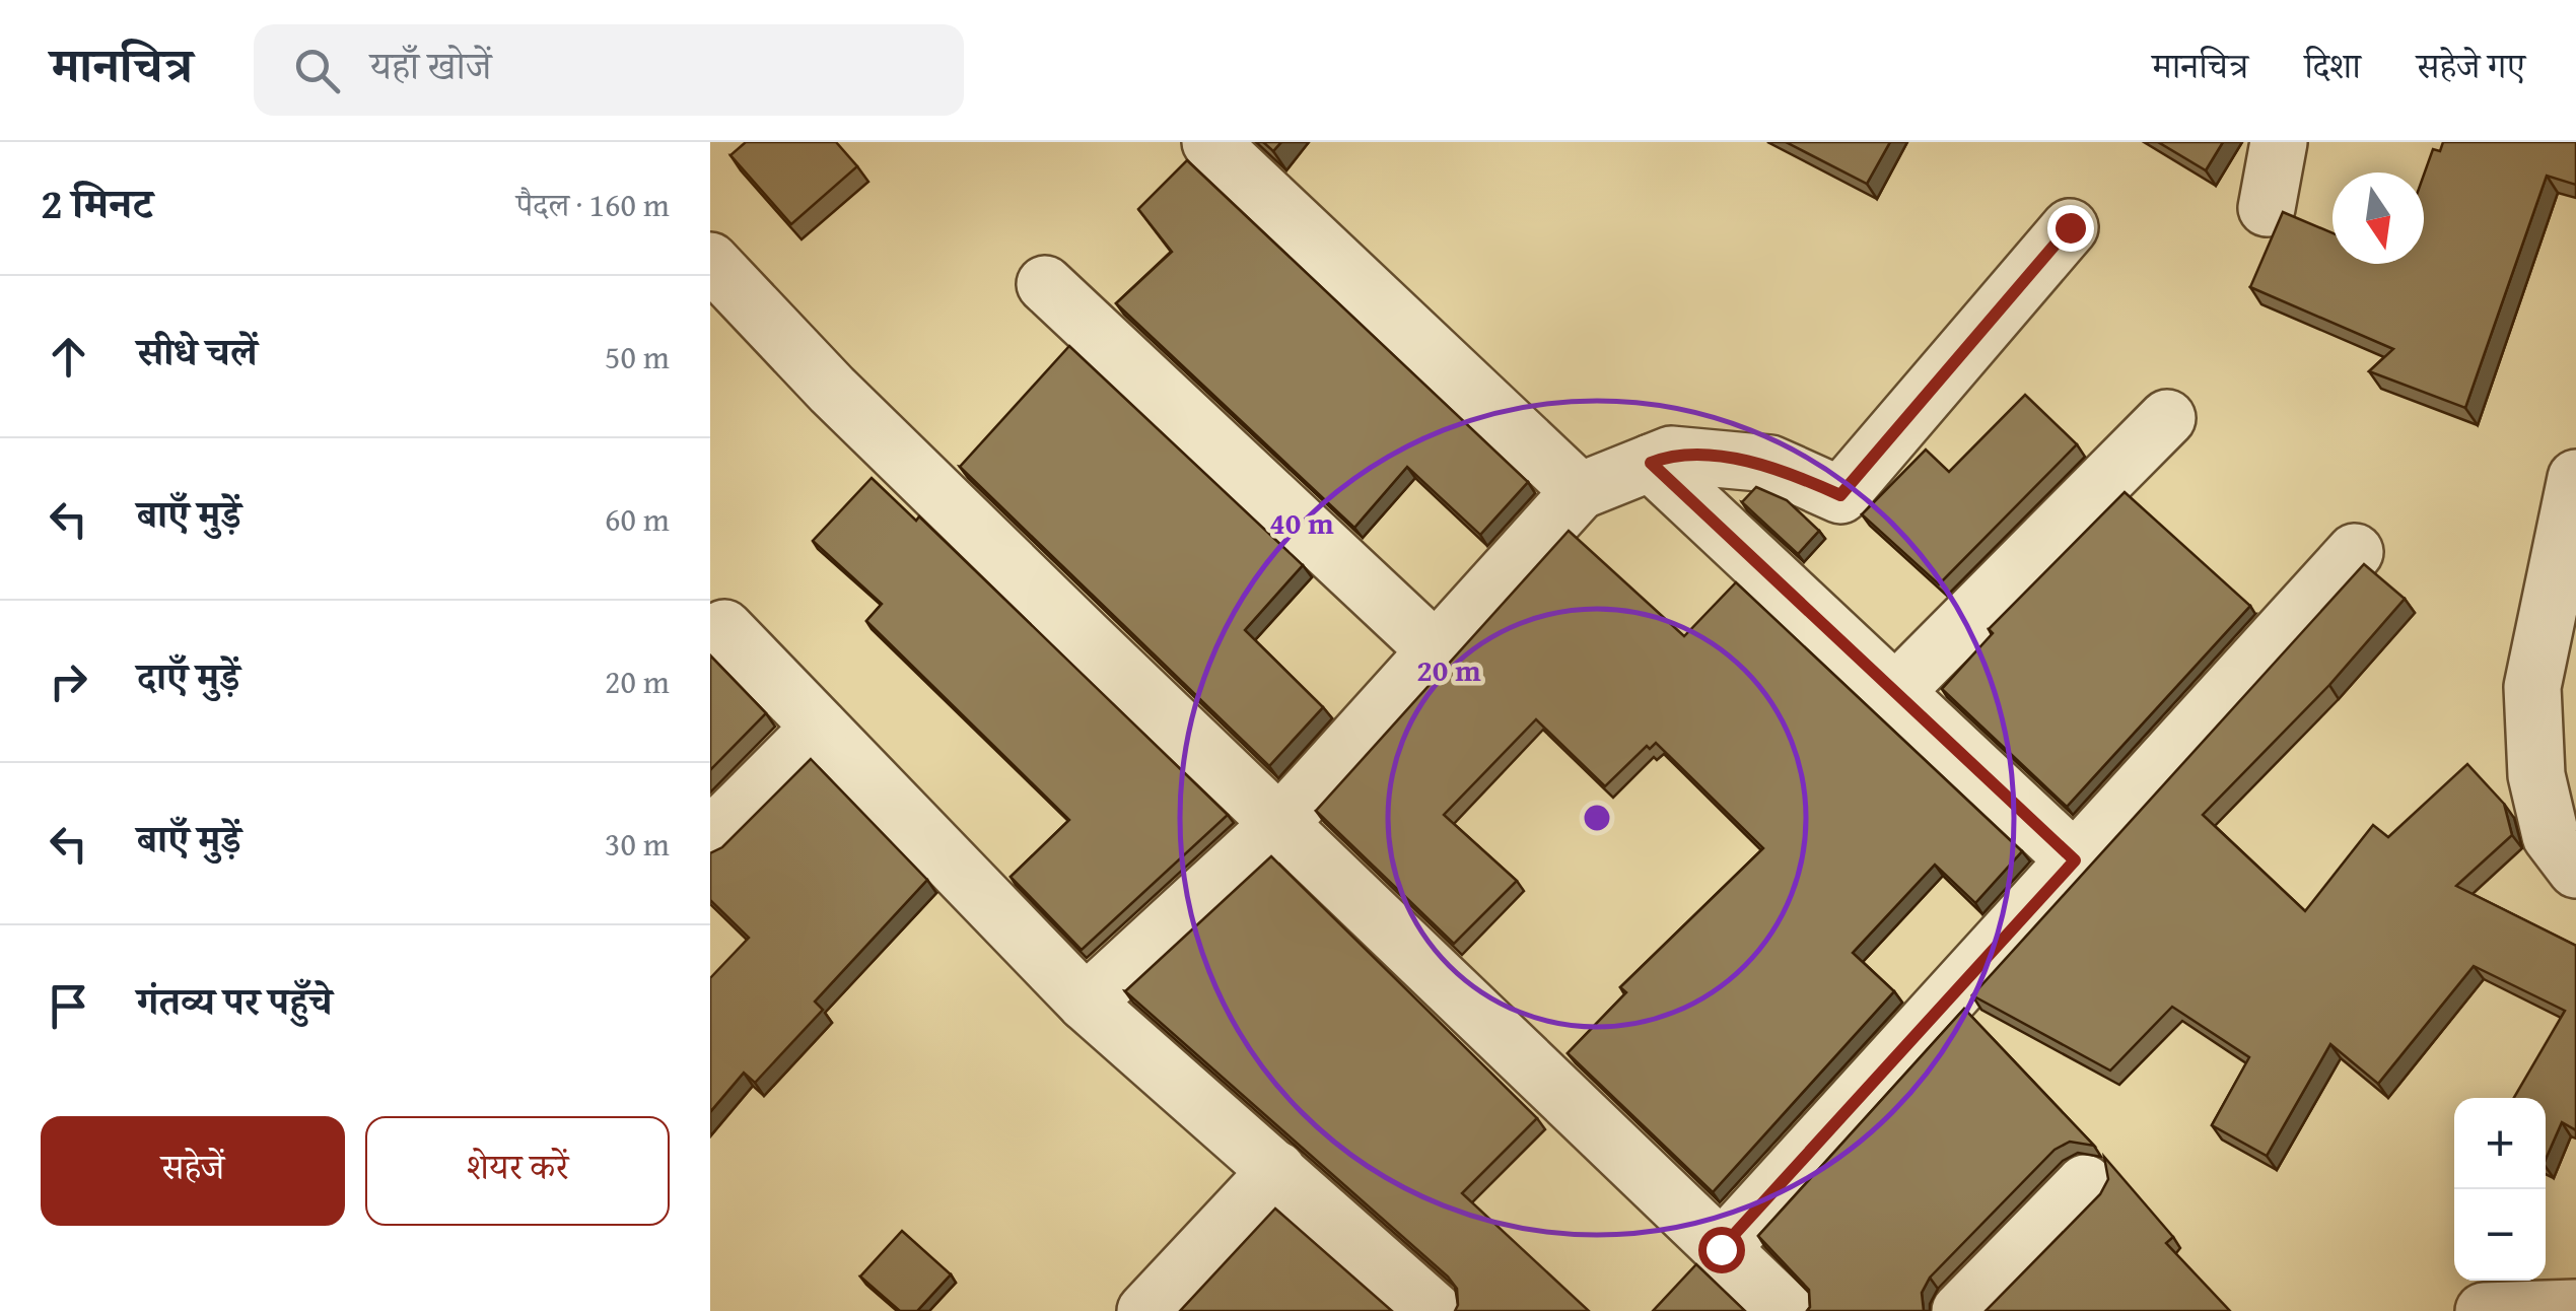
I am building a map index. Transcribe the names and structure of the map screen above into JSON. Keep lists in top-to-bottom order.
{
  "north": "bottom",
  "page": {
    "header": "मानचित्र",
    "search": "यहाँ खोजें",
    "nav": ["मानचित्र", "दिशा", "सहेजे गए"],
    "heading": ["2 मिनट", "पैदल · 160 m"],
    "list": [
      ["सीधे चलें", "50 m"],
      ["बाएँ मुड़ें", "60 m"],
      ["दाएँ मुड़ें", "20 m"],
      ["बाएँ मुड़ें", "30 m"],
      "गंतव्य पर पहुँचे"
    ],
    "buttons": ["सहेजें", "शेयर करें"],
    "map_buttons": ["+", "−"]
  },
  "rings": ["40 m", "20 m"]
}
